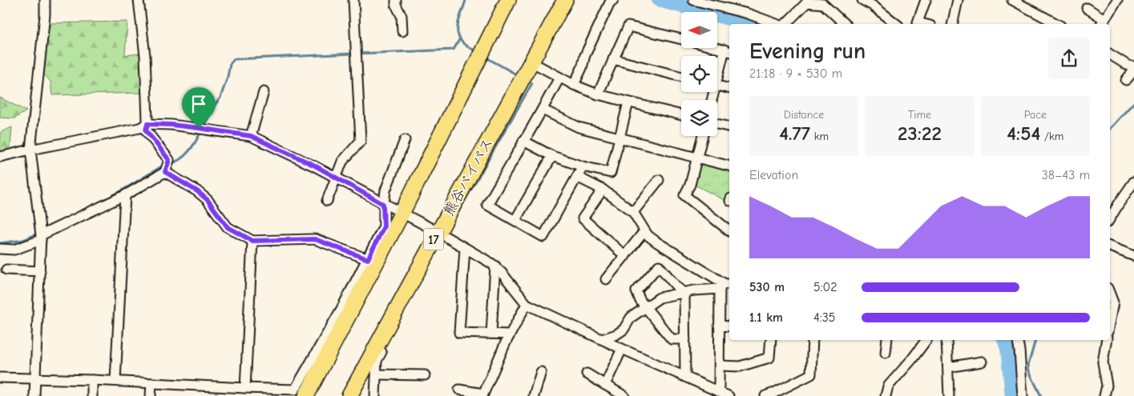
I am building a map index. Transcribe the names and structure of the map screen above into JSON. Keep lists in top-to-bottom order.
{
  "streets": {
    "highway": ["熊谷バイパス", "17"]
  },
  "north": "left",
  "page": {
    "heading": ["Evening run", "21:18 · 9 × 530 m"],
    "stats": [
      ["Distance", "4.77 km"],
      ["Time", "23:22"],
      ["Pace", "4:54 /km"]
    ],
    "chart": ["Elevation", "38–43 m"],
    "list": [
      {
        "name": "530 m",
        "note": "5:02"
      },
      {
        "name": "1.1 km",
        "note": "4:35"
      }
    ]
  }
}
